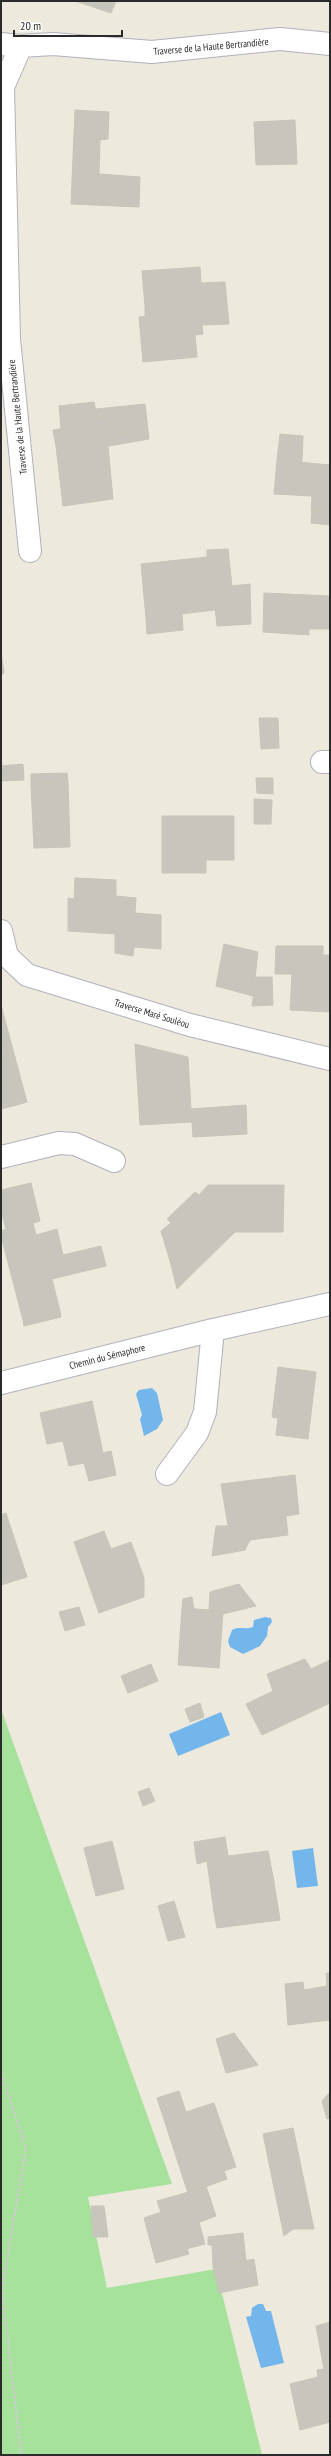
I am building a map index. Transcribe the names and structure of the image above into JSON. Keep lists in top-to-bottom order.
{
  "streets": {
    "street": ["Traverse de la Haute Bertrandière", "Traverse Maré Souléou", "Chemin du Sémaphore"]
  },
  "scale_bar": "20 m"
}
